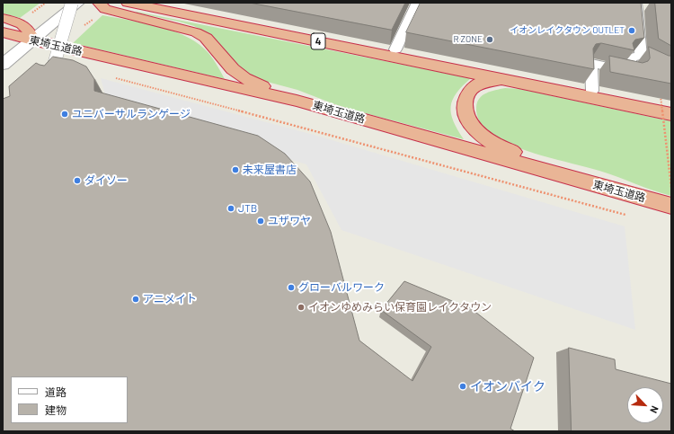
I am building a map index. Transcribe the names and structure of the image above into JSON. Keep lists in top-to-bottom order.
{
  "streets": {
    "highway": ["4", "東埼玉道路"]
  },
  "crossings": [
    ["4", "東埼玉道路"]
  ],
  "places": [
    "イオンレイクタウン OUTLET",
    "R ZONE",
    "ユニバーサルランゲージ",
    "未来屋書店",
    "ダイソー",
    "JTB",
    "ユザワヤ",
    "グローバルワーク",
    "アニメイト",
    "イオンゆめみらい保育園レイクタウン",
    "イオンバイク"
  ],
  "legend": ["道路", "建物"],
  "north": "bottom right"
}
